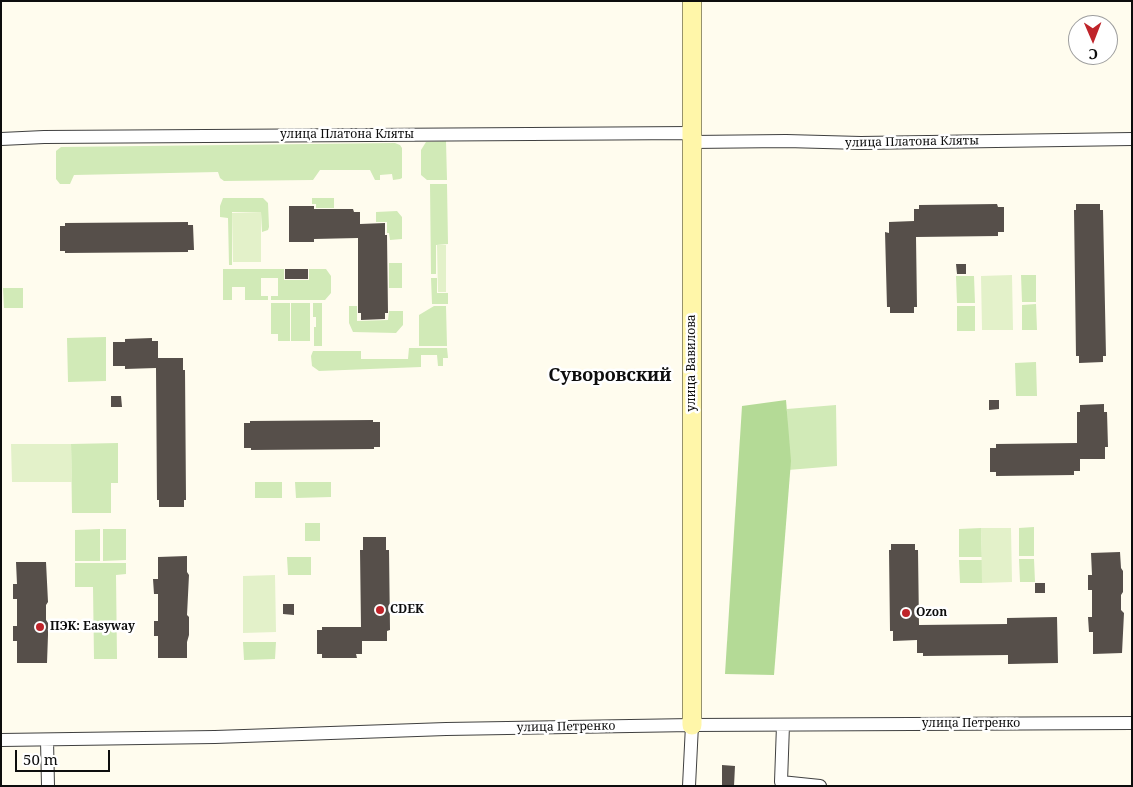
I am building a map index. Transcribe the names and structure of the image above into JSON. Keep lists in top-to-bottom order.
{
  "streets": {
    "street": ["улица Платона Кляты", "улица Вавилова", "улица Петренко"]
  },
  "crossings": [
    ["улица Платона Кляты", "улица Вавилова"],
    ["улица Вавилова", "улица Петренко"]
  ],
  "districts": ["Суворовский"],
  "places": ["CDEK", "Ozon", "ПЭК: Easyway"],
  "scale_bar": "50 m",
  "north": "bottom"
}
